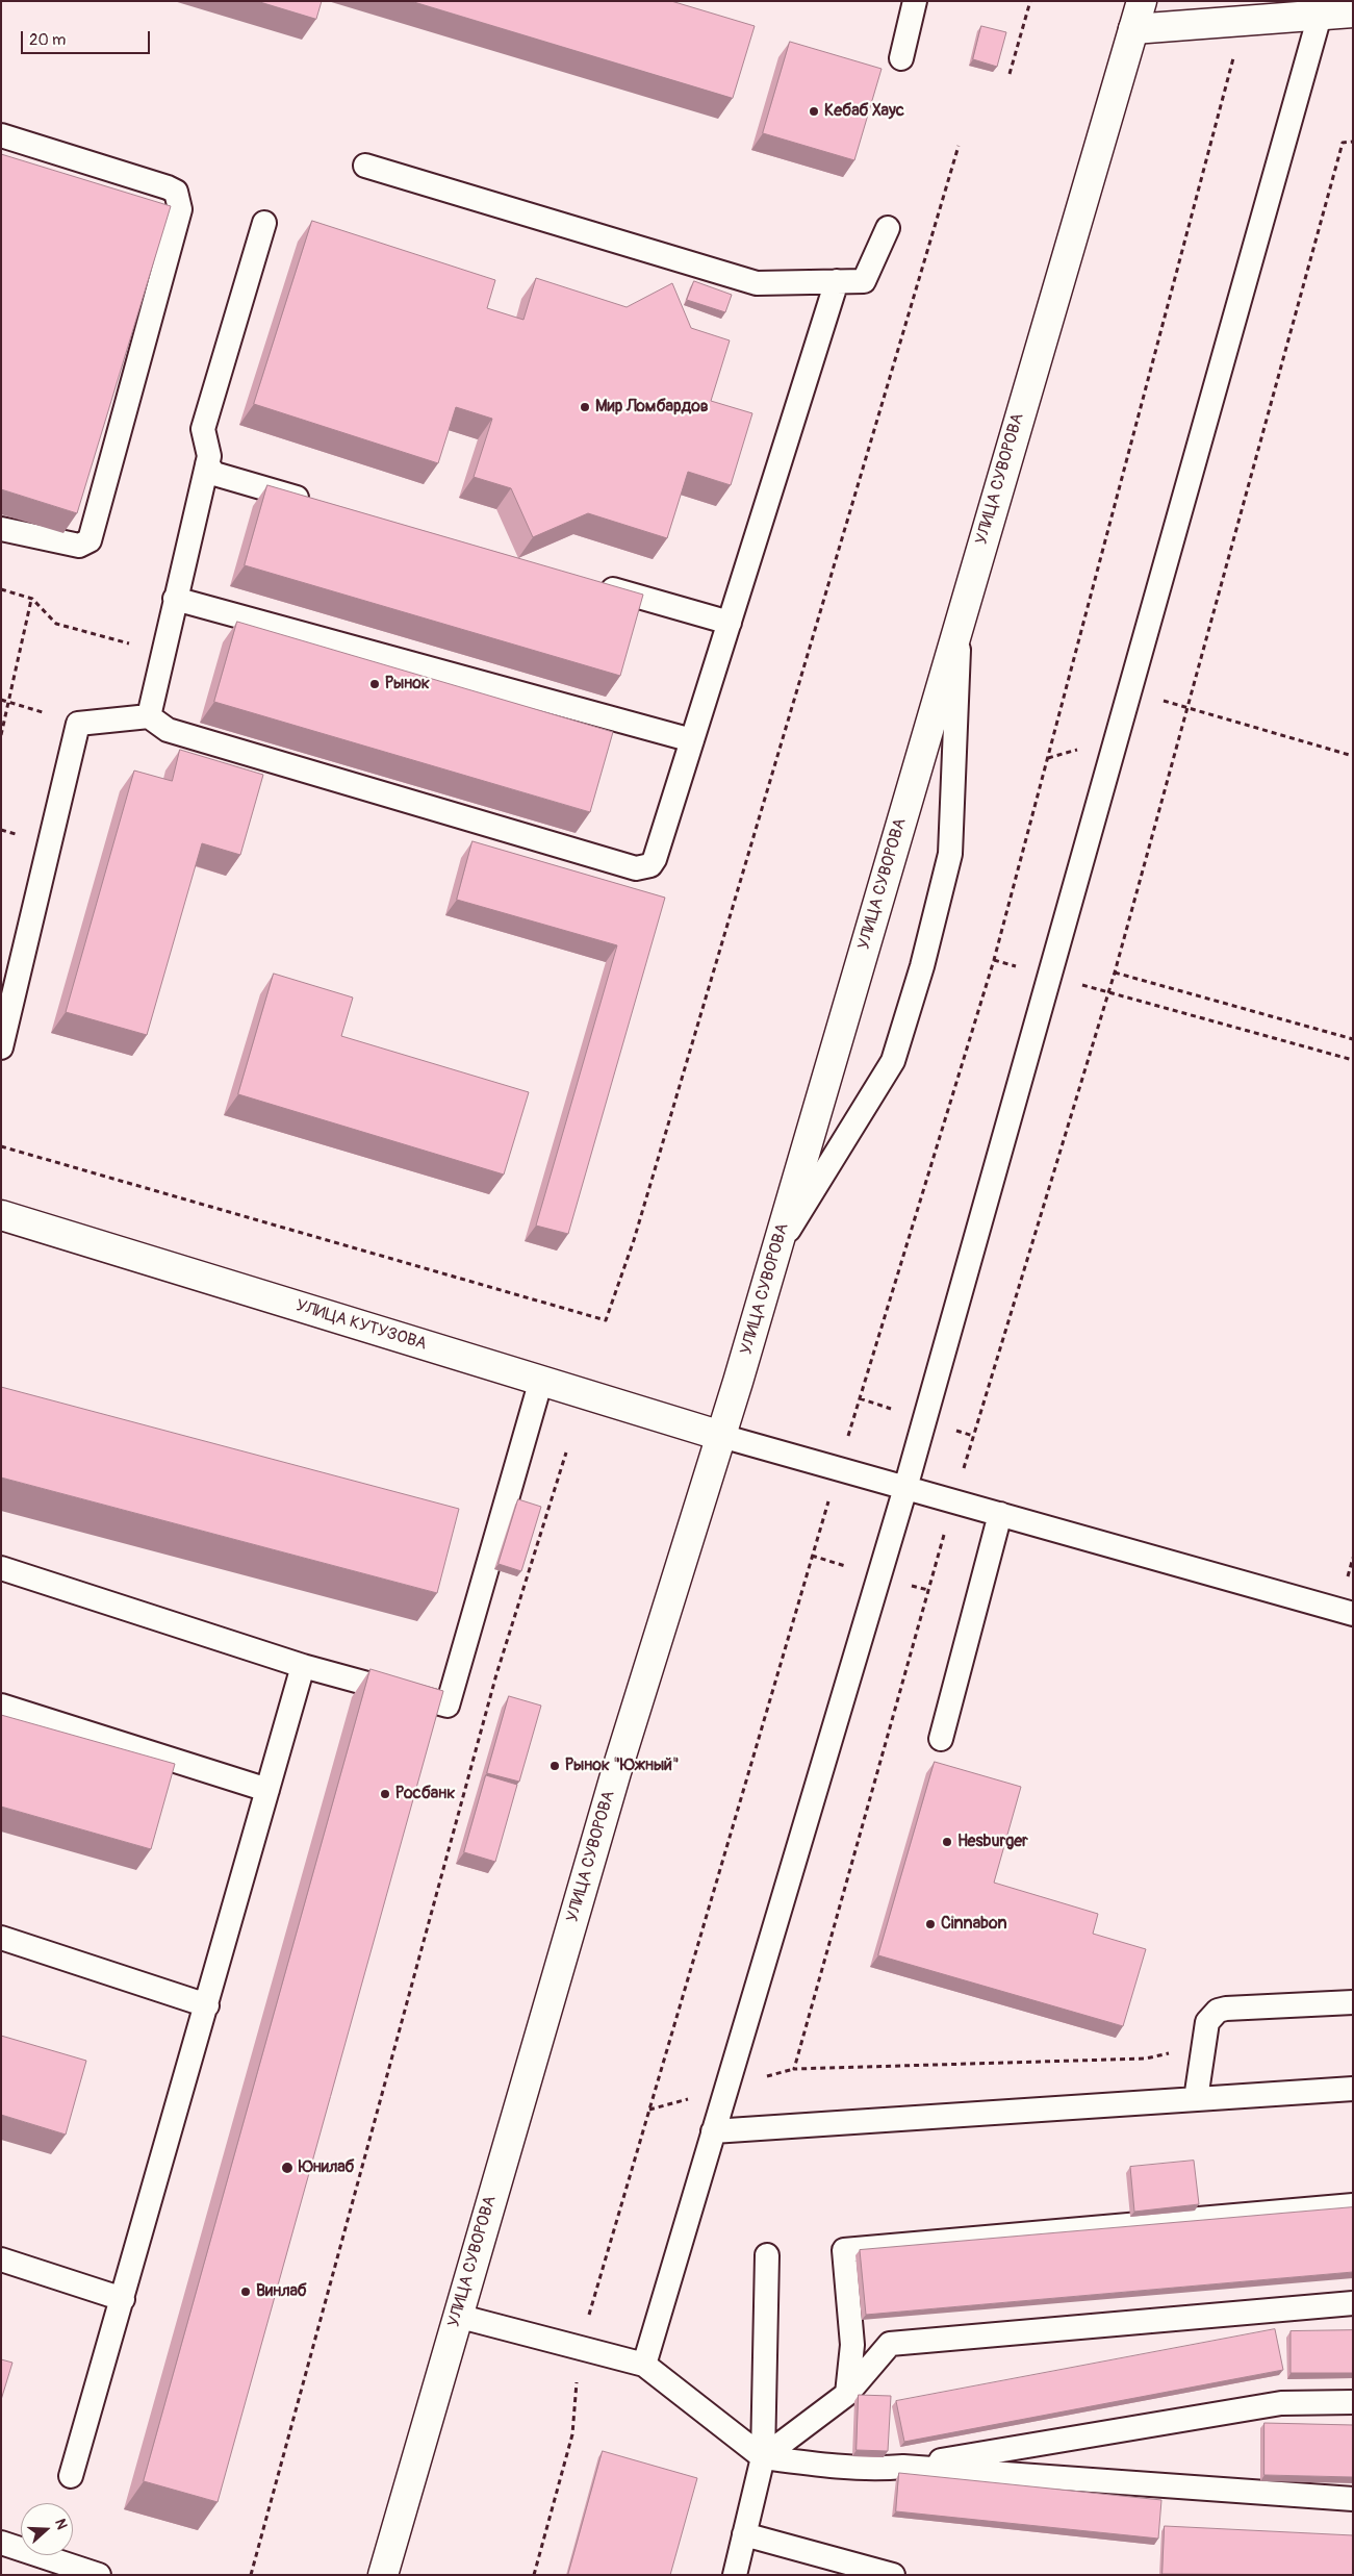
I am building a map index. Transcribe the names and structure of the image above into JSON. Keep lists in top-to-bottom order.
{
  "streets": {
    "main road": ["УЛИЦА СУВОРОВА", "УЛИЦА КУТУЗОВА"]
  },
  "crossings": [
    ["УЛИЦА СУВОРОВА", "УЛИЦА КУТУЗОВА"]
  ],
  "places": [
    "Кебаб Хаус",
    "Мир Ломбардов",
    "Рынок",
    "Рынок \"Южный\"",
    "Росбанк",
    "Hesburger",
    "Cinnabon",
    "Юнилаб",
    "Винлаб"
  ],
  "scale_bar": "20 m",
  "north": "right"
}
